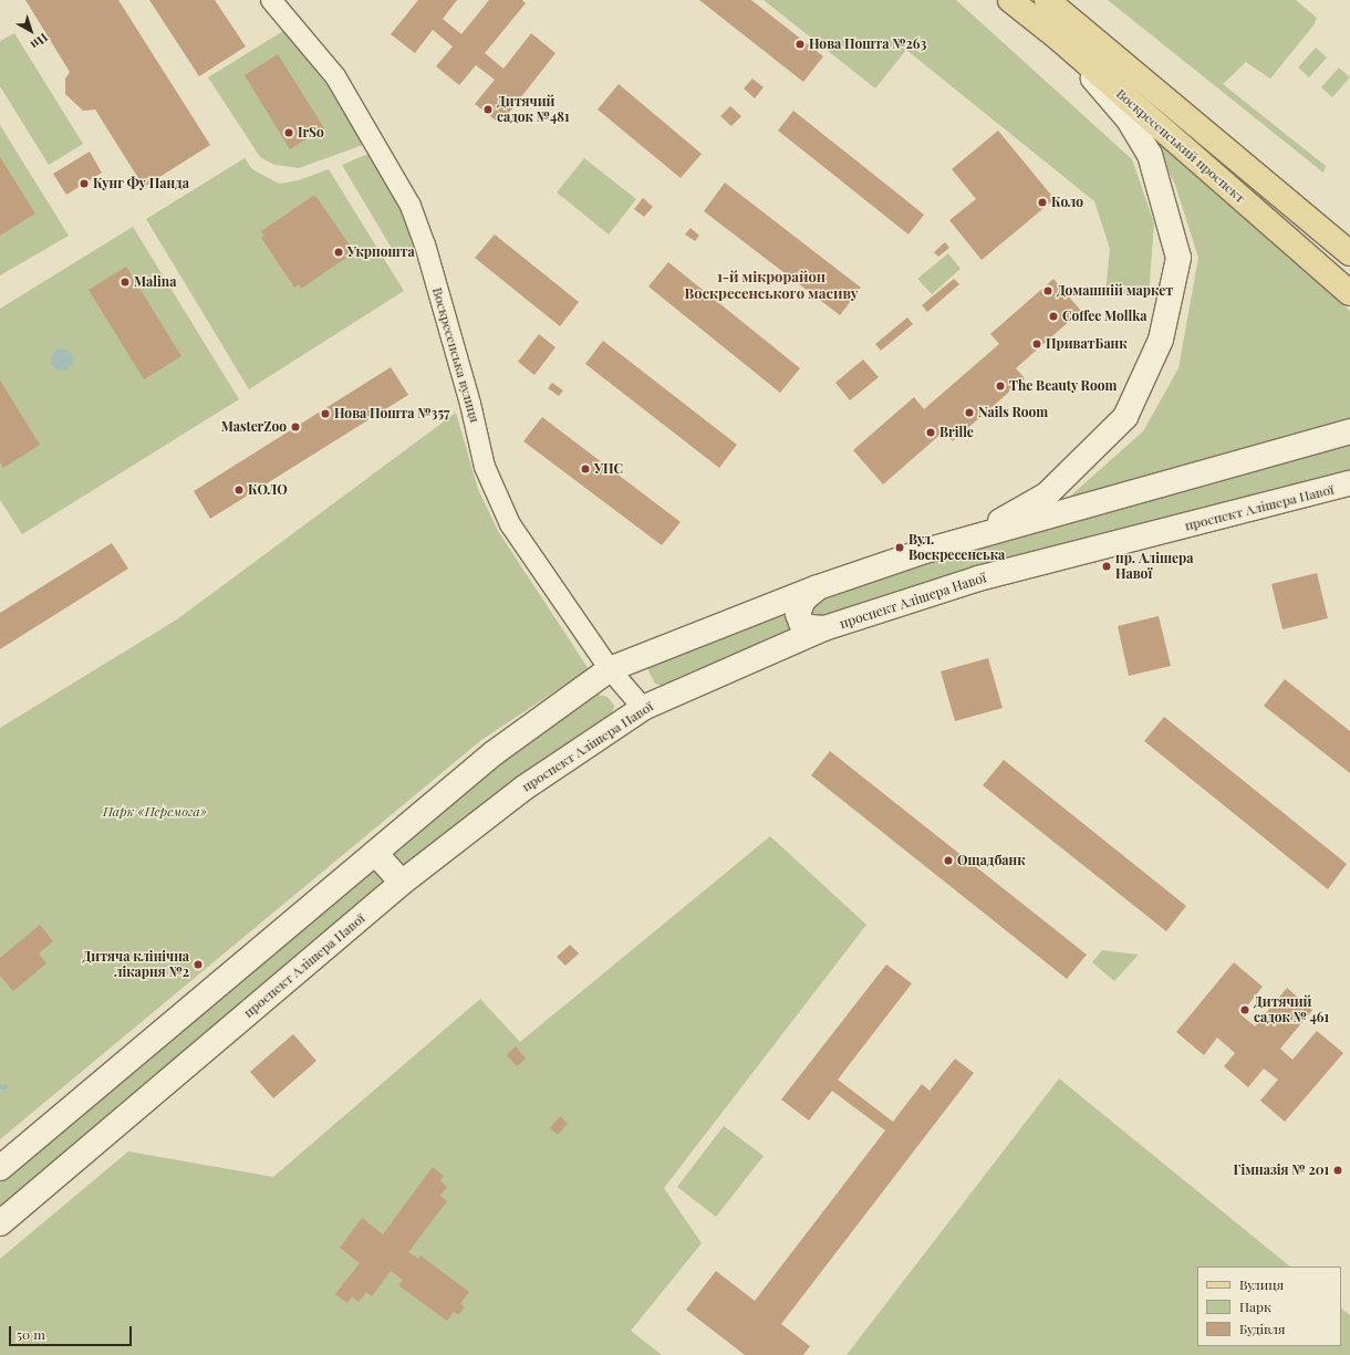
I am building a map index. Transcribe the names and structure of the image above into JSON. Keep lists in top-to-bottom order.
{
  "streets": {
    "main road": ["Воскресенський проспект"],
    "street": ["Воскресенська вулиця", "проспект Алішера Навої"]
  },
  "crossings": [
    ["Воскресенська вулиця", "проспект Алішера Навої"]
  ],
  "districts": ["1-й мікрорайон Воскресенського масиву"],
  "parks": ["Парк «Перемога»"],
  "places": [
    "Нова Пошта №263",
    "Дитячий садок №481",
    "IrSo",
    "Кунг Фу Панда",
    "Коло",
    "Укрпошта",
    "Malina",
    "Домашній маркет",
    "Coffee Mollka",
    "ПриватБанк",
    "The Beauty Room",
    "Nails Room",
    "Нова Пошта №357",
    "MasterZoo",
    "Brille",
    "УПС",
    "КОЛО",
    "Вул. Воскресенська",
    "пр. Алішера Навої",
    "Ощадбанк",
    "Дитяча клінічна лікарня №2",
    "Дитячий садок № 461",
    "Гімназія № 201"
  ],
  "legend": ["Вулиця", "Парк", "Будівля"],
  "scale_bar": "50 m",
  "north": "bottom right"
}
